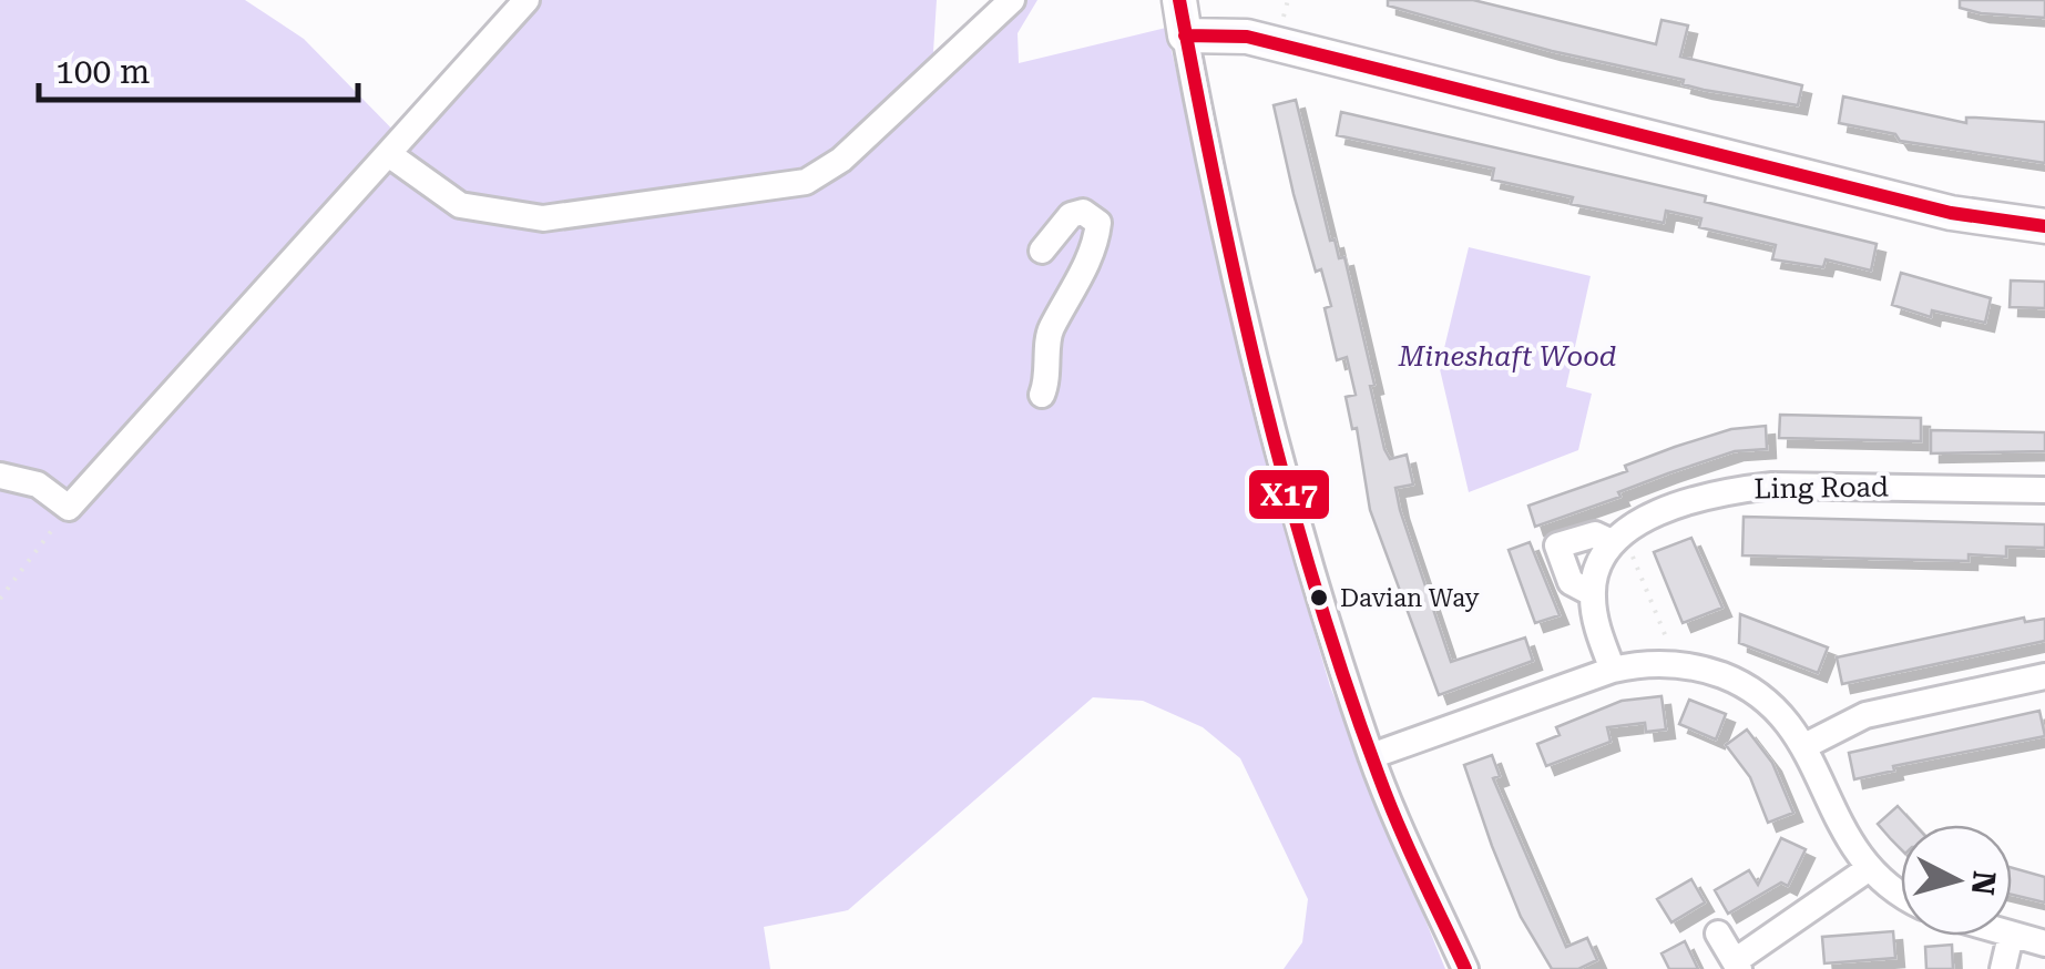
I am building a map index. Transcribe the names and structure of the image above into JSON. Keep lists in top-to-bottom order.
{
  "streets": {
    "street": ["Ling Road"]
  },
  "parks": ["Mineshaft Wood"],
  "places": ["Davian Way"],
  "lines": ["transit line X17"],
  "scale_bar": "100 m",
  "north": "right"
}
